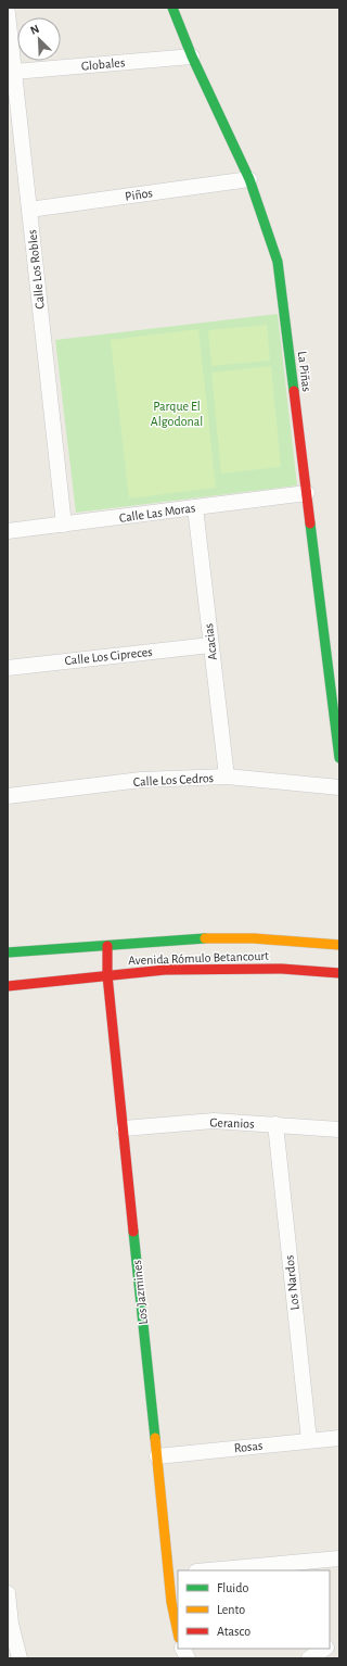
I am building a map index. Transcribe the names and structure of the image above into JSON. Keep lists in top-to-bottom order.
{
  "streets": {
    "street": [
      "Globales",
      "Piños",
      "Calle Los Robles",
      "La Piñas",
      "Calle Las Moras",
      "Acacias",
      "Calle Los Cipreces",
      "Calle Los Cedros",
      "Avenida Rómulo Betancourt",
      "Geranios",
      "Los Nardos",
      "Los Jazmines",
      "Rosas"
    ]
  },
  "crossings": [
    ["Globales", "Calle Los Robles"],
    ["Globales", "La Piñas"],
    ["Piños", "Calle Los Robles"],
    ["Piños", "La Piñas"],
    ["Calle Los Robles", "Calle Las Moras"],
    ["La Piñas", "Calle Las Moras"],
    ["Calle Las Moras", "Acacias"],
    ["Acacias", "Calle Los Cipreces"],
    ["Acacias", "Calle Los Cedros"],
    ["Avenida Rómulo Betancourt", "Los Jazmines"],
    ["Geranios", "Los Nardos"],
    ["Geranios", "Los Jazmines"],
    ["Los Nardos", "Rosas"],
    ["Los Jazmines", "Rosas"]
  ],
  "parks": ["Parque El Algodonal"],
  "legend": ["Fluido", "Lento", "Atasco"],
  "north": "top left"
}
